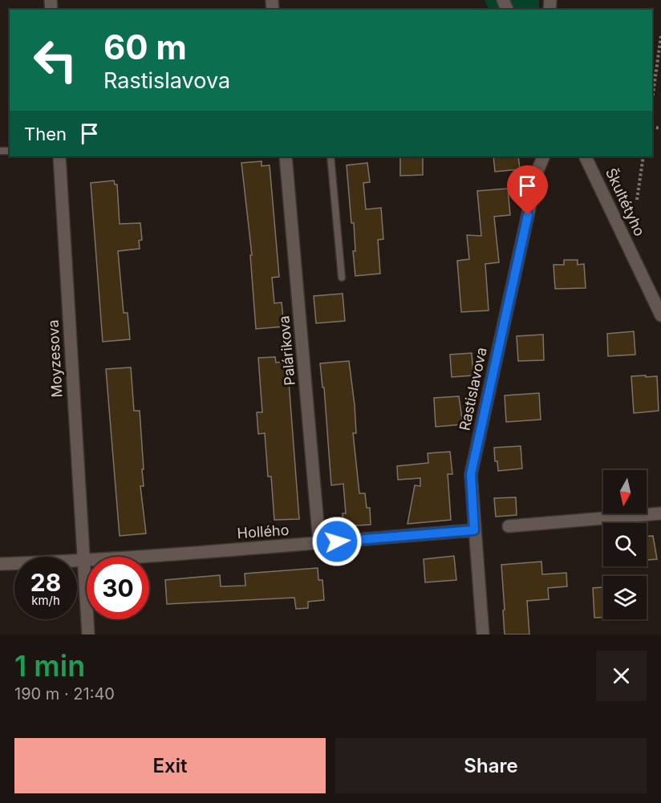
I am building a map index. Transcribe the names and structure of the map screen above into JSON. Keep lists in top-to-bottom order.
{
  "streets": {
    "street": [
      "Škultétyho",
      "Palárikova",
      "Moyzesova",
      "Rastislavova",
      "Hollého"
    ]
  },
  "crossings": [
    ["Palárikova", "Hollého"],
    ["Moyzesova", "Hollého"],
    ["Rastislavova", "Hollého"]
  ],
  "north": "bottom",
  "page": {
    "turn": ["60 m", "Rastislavova"],
    "then": "Then",
    "speed": "28 km/h",
    "limit": "30",
    "heading": ["1 min", "190 m · 21:40"],
    "buttons": ["Exit", "Share"]
  }
}
